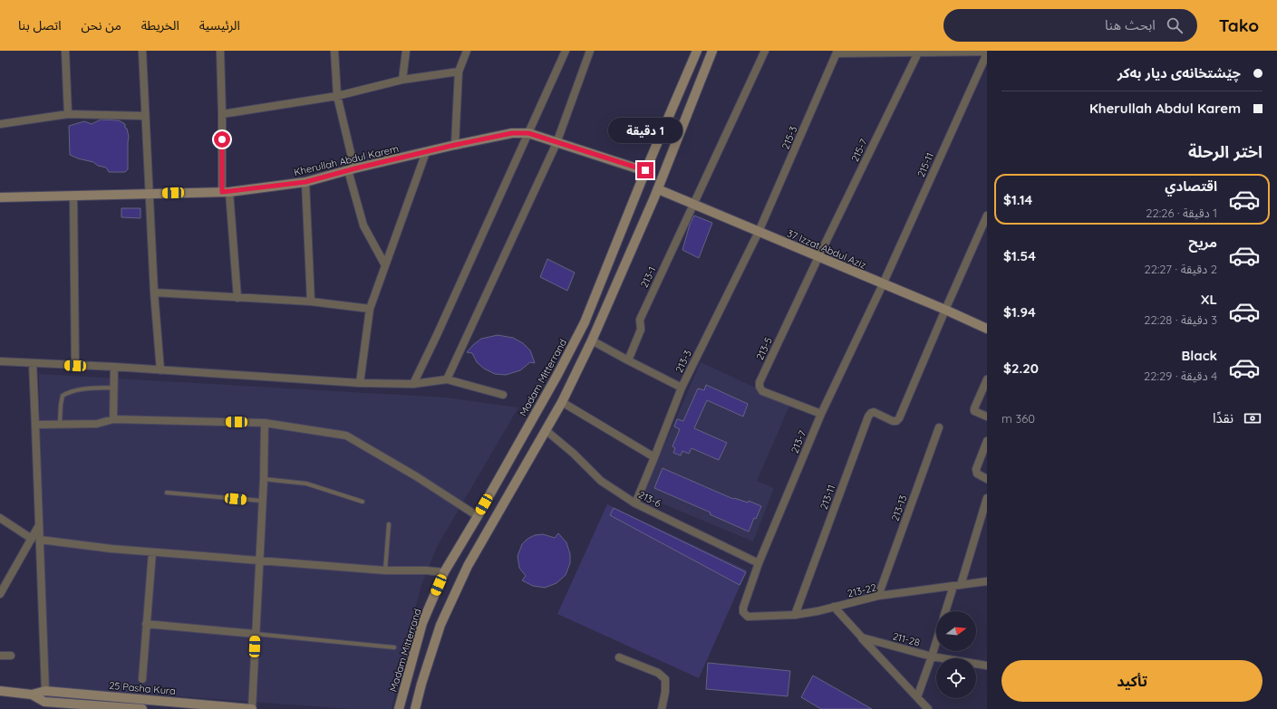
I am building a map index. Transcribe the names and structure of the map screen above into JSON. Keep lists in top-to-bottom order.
{
  "streets": {
    "main road": [
      "Kherullah Abdul Karem",
      "37 Izzat Abdul Aziz",
      "Madam Mitterrand",
      "25 Pasha Kura"
    ],
    "street": [
      "215-3",
      "215-7",
      "215-11",
      "213-1",
      "213-5",
      "213-3",
      "213-7",
      "213-11",
      "213-6",
      "213-13",
      "213-22",
      "211-28"
    ]
  },
  "crossings": [
    ["215-3", "37 Izzat Abdul Aziz"],
    ["215-3", "213-3"],
    ["215-7", "37 Izzat Abdul Aziz"],
    ["215-7", "213-5"],
    ["Kherullah Abdul Karem", "Madam Mitterrand"],
    ["215-11", "37 Izzat Abdul Aziz"],
    ["215-11", "213-7"],
    ["37 Izzat Abdul Aziz", "213-1"],
    ["37 Izzat Abdul Aziz", "213-5"],
    ["37 Izzat Abdul Aziz", "213-3"],
    ["37 Izzat Abdul Aziz", "213-7"],
    ["37 Izzat Abdul Aziz", "213-11"],
    ["213-5", "213-7"],
    ["213-3", "213-6"],
    ["213-7", "213-6"],
    ["213-7", "213-22"],
    ["213-11", "213-22"],
    ["213-13", "213-22"]
  ],
  "north": "right",
  "page": {
    "header": "Tako",
    "search": "ابحث هنا",
    "nav": [
      "الرئيسية",
      "الخريطة",
      "من نحن",
      "اتصل بنا"
    ],
    "banner": ["چێشتخانەی دیار بەکر", "Kherullah Abdul Karem"],
    "bubble": "1 دقيقة",
    "heading": "اختر الرحلة",
    "list": [
      {
        "name": "اقتصادي",
        "note": "1 دقيقة · 22:26",
        "value": "$1.14"
      },
      {
        "name": "مريح",
        "note": "2 دقيقة · 22:27",
        "value": "$1.54"
      },
      {
        "name": "XL",
        "note": "3 دقيقة · 22:28",
        "value": "$1.94"
      },
      {
        "name": "Black",
        "note": "4 دقيقة · 22:29",
        "value": "$2.20"
      }
    ],
    "pay": ["نقدًا", "360 m"],
    "buttons": "تأكيد"
  }
}
